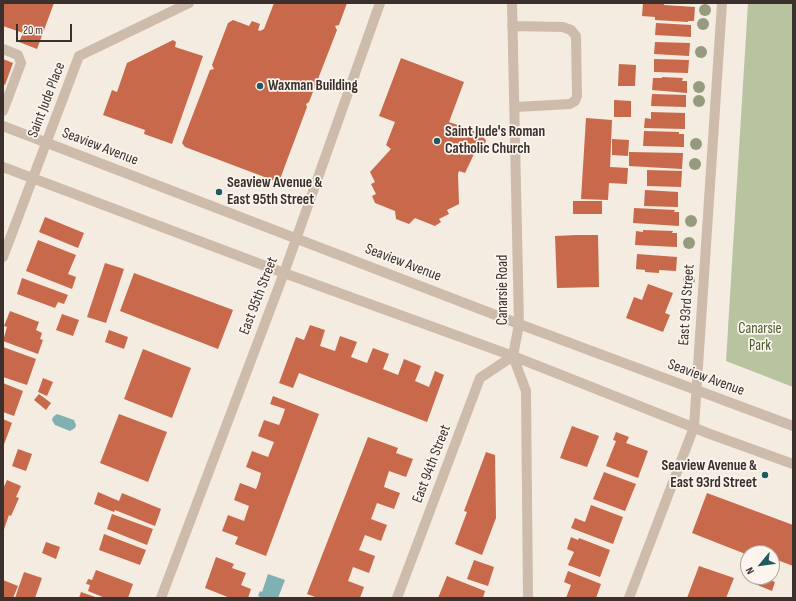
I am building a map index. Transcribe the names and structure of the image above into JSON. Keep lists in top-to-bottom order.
{
  "streets": {
    "street": [
      "Saint Jude Place",
      "Seaview Avenue",
      "Canarsie Road",
      "East 95th Street",
      "East 93rd Street",
      "East 94th Street"
    ]
  },
  "crossings": [
    ["Saint Jude Place", "Seaview Avenue"],
    ["Seaview Avenue", "Canarsie Road"],
    ["Seaview Avenue", "East 95th Street"],
    ["Seaview Avenue", "East 93rd Street"],
    ["Canarsie Road", "East 94th Street"]
  ],
  "parks": ["Canarsie Park"],
  "places": [
    "Waxman Building",
    "Saint Jude's Roman Catholic Church",
    "Seaview Avenue & East 95th Street",
    "Seaview Avenue & East 93rd Street"
  ],
  "scale_bar": "20 m",
  "north": "bottom left"
}
